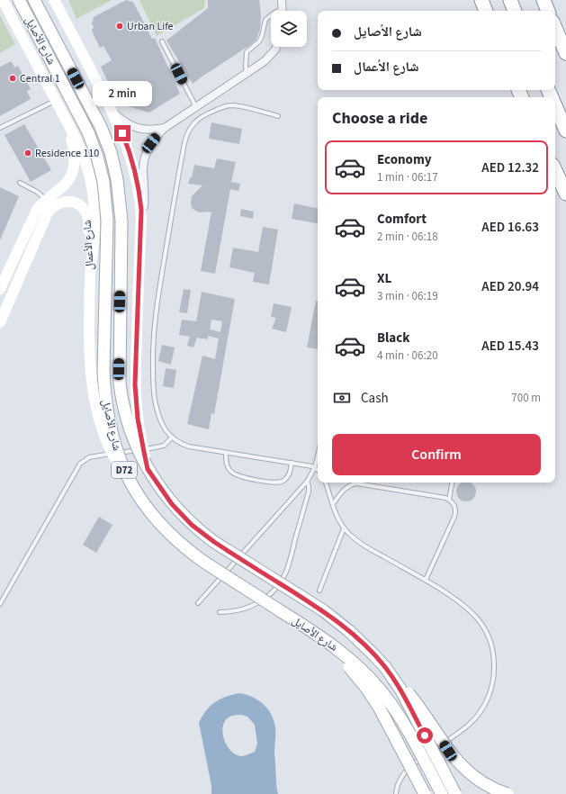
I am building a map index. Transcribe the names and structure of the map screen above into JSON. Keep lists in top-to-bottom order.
{
  "streets": {
    "main road": ["شارع الأصايل", "D72"],
    "street": ["شارع الأعمال"]
  },
  "crossings": [
    ["شارع الأصايل", "شارع الأعمال"]
  ],
  "places": ["Urban Life", "Central 1", "Residence 110"],
  "page": {
    "banner": ["شارع الأصايل", "شارع الأعمال"],
    "bubble": "2 min",
    "heading": "Choose a ride",
    "list": [
      {
        "name": "Economy",
        "note": "1 min · 06:17",
        "value": "AED 12.32"
      },
      {
        "name": "Comfort",
        "note": "2 min · 06:18",
        "value": "AED 16.63"
      },
      {
        "name": "XL",
        "note": "3 min · 06:19",
        "value": "AED 20.94"
      },
      {
        "name": "Black",
        "note": "4 min · 06:20",
        "value": "AED 15.43"
      }
    ],
    "pay": ["Cash", "700 m"],
    "buttons": "Confirm"
  }
}
